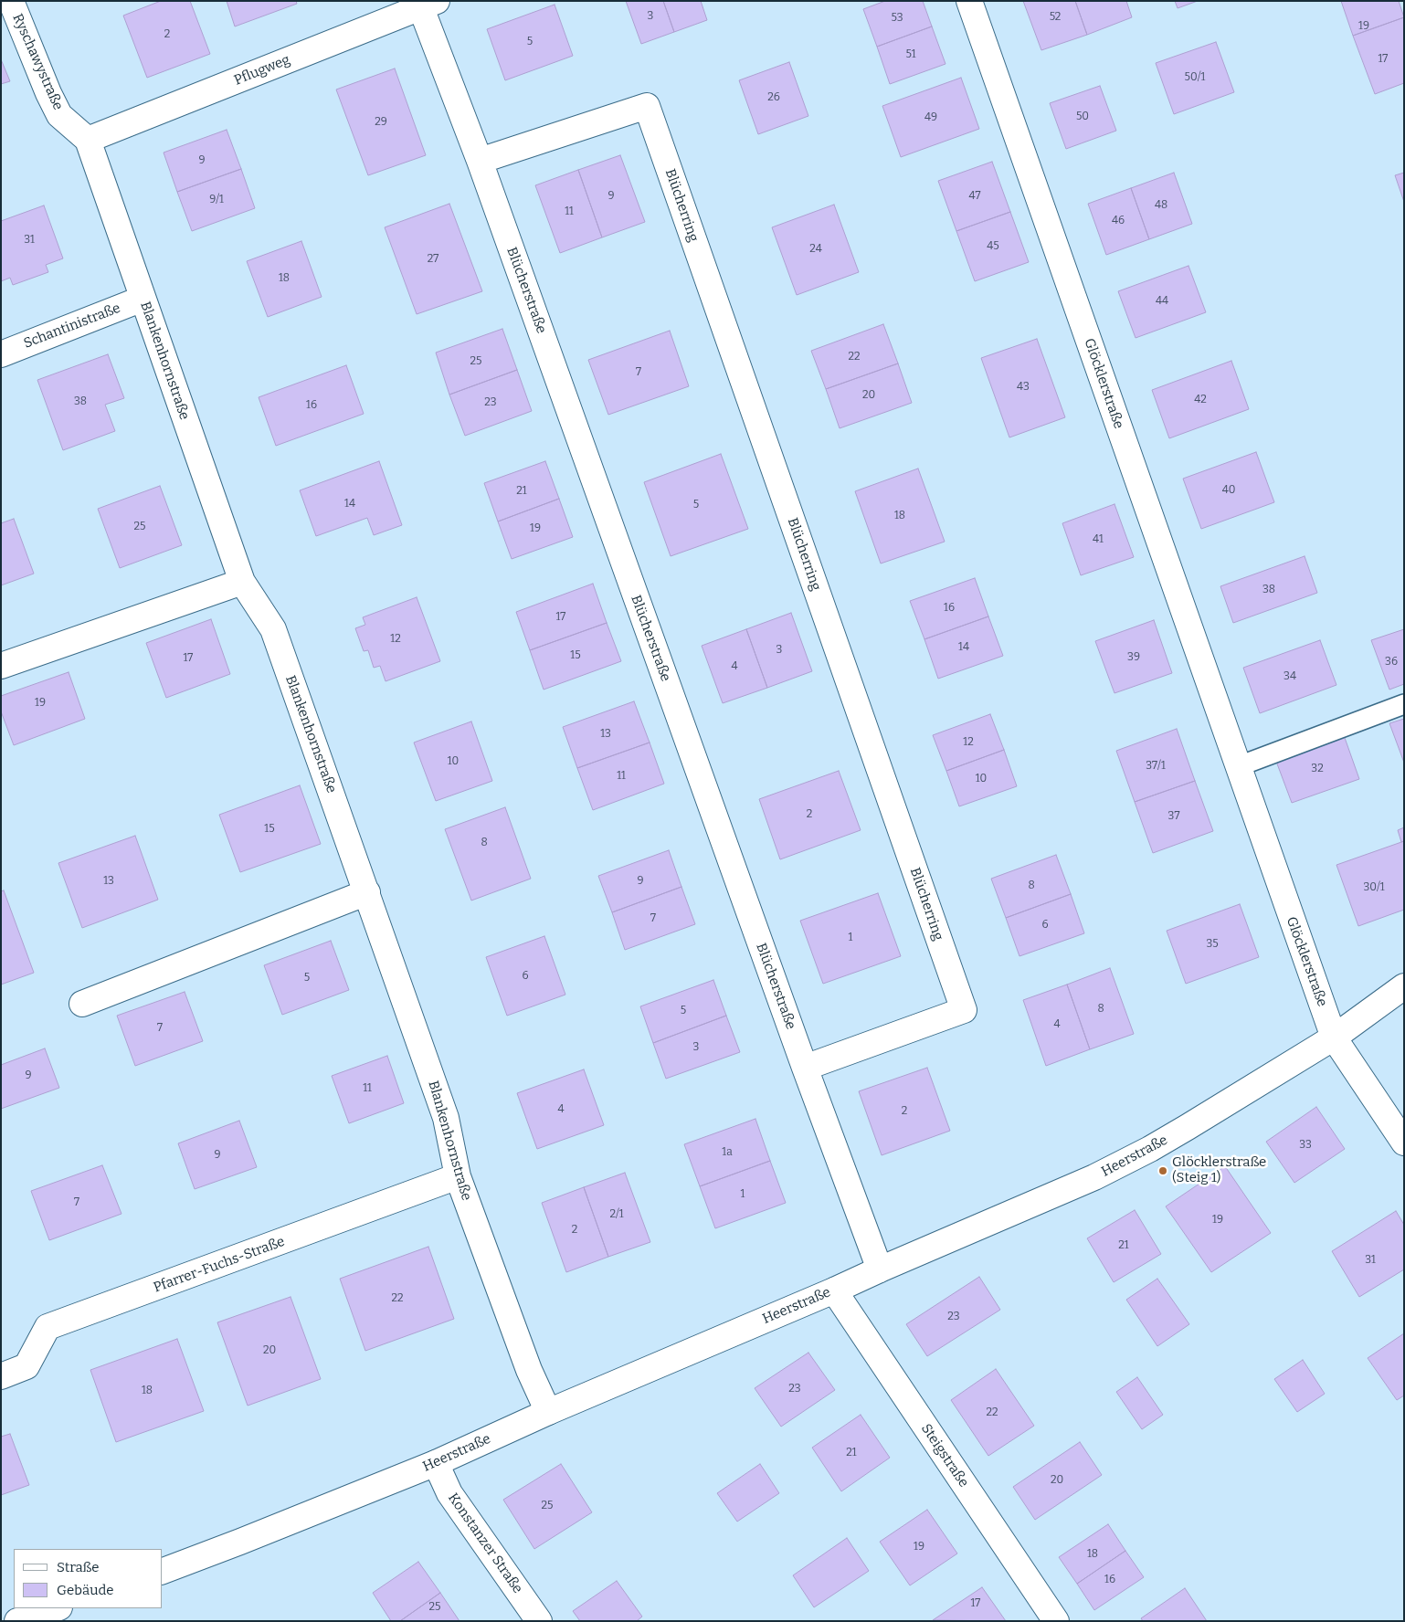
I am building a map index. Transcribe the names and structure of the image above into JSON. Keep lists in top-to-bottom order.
{
  "streets": {
    "street": [
      "Ryschawystraße",
      "Pflugweg",
      "Blücherring",
      "Blücherstraße",
      "Schantinistraße",
      "Blankenhornstraße",
      "Glöcklerstraße",
      "Heerstraße",
      "Pfarrer-Fuchs-Straße",
      "Steigstraße",
      "Konstanzer Straße"
    ]
  },
  "crossings": [
    ["Ryschawystraße", "Pflugweg"],
    ["Ryschawystraße", "Blankenhornstraße"],
    ["Pflugweg", "Blücherstraße"],
    ["Pflugweg", "Blankenhornstraße"],
    ["Blücherring", "Blücherstraße"],
    ["Blücherstraße", "Heerstraße"],
    ["Schantinistraße", "Blankenhornstraße"],
    ["Blankenhornstraße", "Heerstraße"],
    ["Blankenhornstraße", "Pfarrer-Fuchs-Straße"],
    ["Glöcklerstraße", "Heerstraße"],
    ["Heerstraße", "Steigstraße"],
    ["Heerstraße", "Konstanzer Straße"]
  ],
  "places": ["Glöcklerstraße (Steig 1)"],
  "house_numbers": [
    "3",
    "52",
    "53",
    "19",
    "2",
    "5",
    "51",
    "17",
    "50/1",
    "26",
    "50",
    "49",
    "29",
    "9",
    "9",
    "47",
    "9/1",
    "48",
    "11",
    "46",
    "31",
    "45",
    "24",
    "27",
    "18",
    "44",
    "22",
    "25",
    "7",
    "43",
    "20",
    "42",
    "38",
    "23",
    "16",
    "40",
    "21",
    "14",
    "5",
    "18",
    "25",
    "19",
    "41",
    "38",
    "16",
    "17",
    "12",
    "14",
    "3",
    "15",
    "39",
    "17",
    "36",
    "4",
    "34",
    "19",
    "13",
    "12",
    "10",
    "37/1",
    "32",
    "11",
    "10",
    "2",
    "37",
    "15",
    "8",
    "13",
    "9",
    "8",
    "30/1",
    "7",
    "6",
    "1",
    "35",
    "6",
    "5",
    "8",
    "5",
    "4",
    "7",
    "3",
    "9",
    "11",
    "4",
    "2",
    "33",
    "1a",
    "9",
    "1",
    "7",
    "2/1",
    "19",
    "2",
    "21",
    "31",
    "22",
    "23",
    "20",
    "23",
    "18",
    "22",
    "21",
    "20",
    "25",
    "19",
    "18",
    "16",
    "17",
    "25"
  ],
  "legend": ["Straße", "Gebäude"]
}
